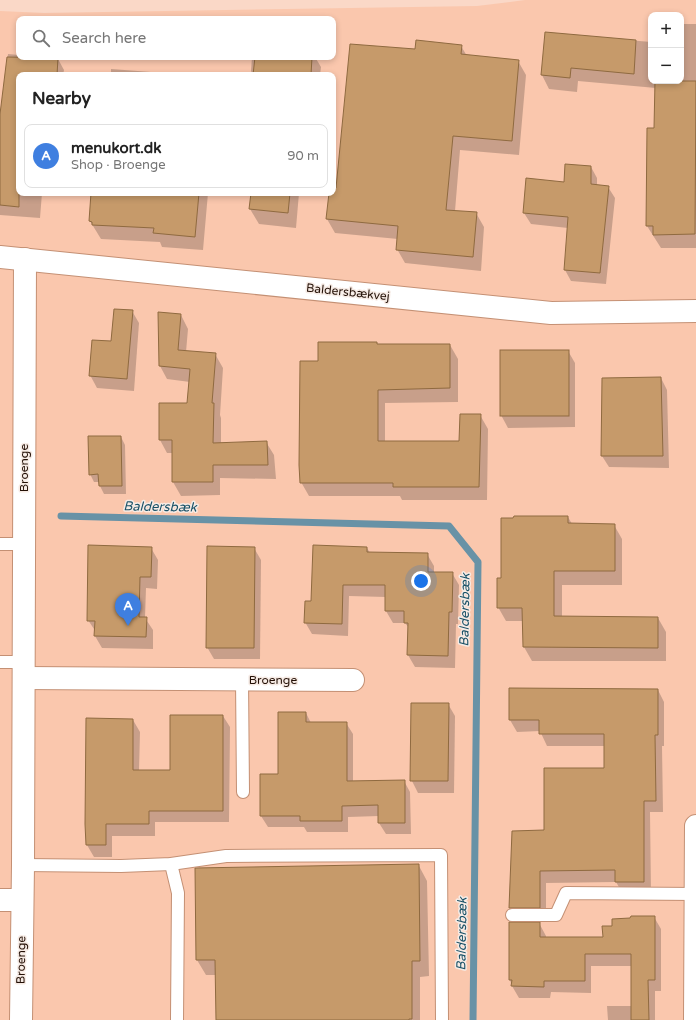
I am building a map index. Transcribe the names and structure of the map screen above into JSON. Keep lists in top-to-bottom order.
{
  "streets": {
    "street": ["Baldersbækvej", "Broenge"]
  },
  "crossings": [
    ["Baldersbækvej", "Broenge"]
  ],
  "water": ["Baldersbæk"],
  "page": {
    "map_buttons": ["+", "−"],
    "search": "Search here",
    "heading": "Nearby",
    "list": [
      {
        "mark": "A",
        "name": "menukort.dk",
        "note": "Shop · Broenge",
        "value": "90 m"
      }
    ],
    "pins": "A"
  }
}
